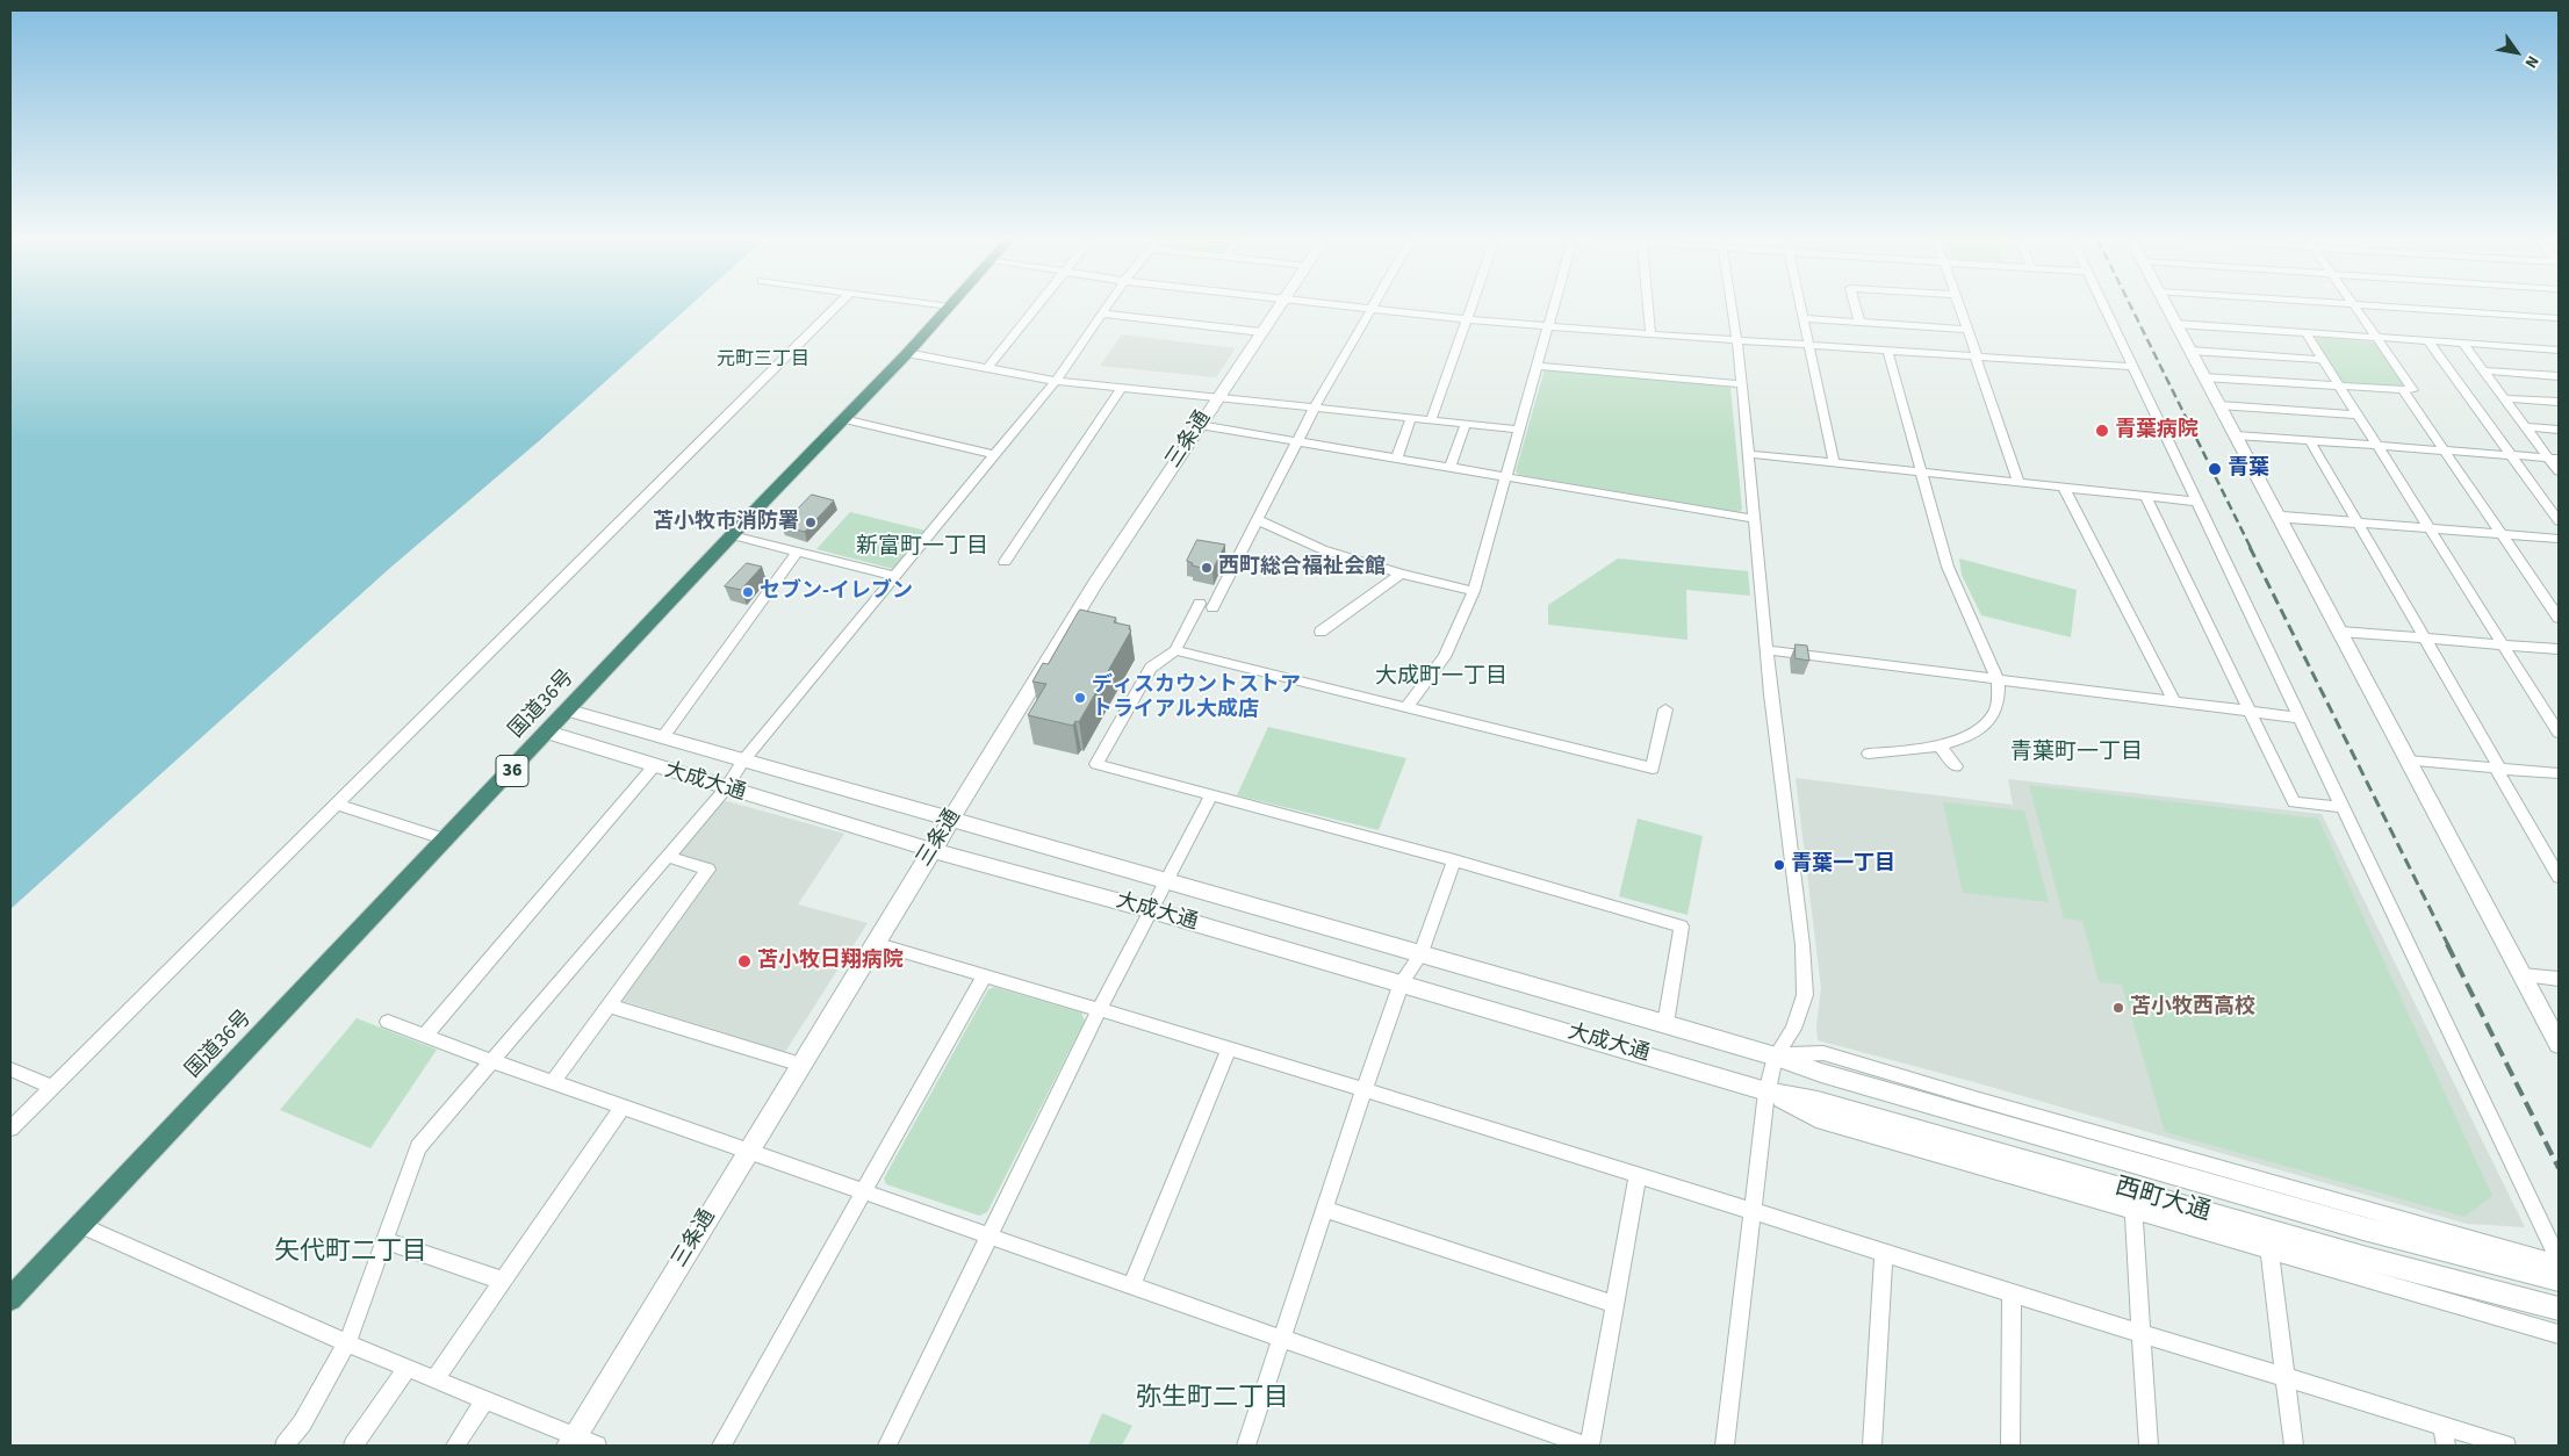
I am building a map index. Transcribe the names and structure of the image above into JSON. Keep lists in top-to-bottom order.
{
  "streets": {
    "highway": ["国道36号", "36"],
    "street": ["三条通", "大成大通", "西町大通"]
  },
  "crossings": [
    ["三条通", "大成大通"],
    ["国道36号", "大成大通"],
    ["大成大通", "西町大通"]
  ],
  "districts": [
    "元町三丁目",
    "新富町一丁目",
    "大成町一丁目",
    "青葉町一丁目",
    "矢代町二丁目",
    "弥生町二丁目"
  ],
  "places": [
    "青葉病院",
    "青葉",
    "苫小牧市消防署",
    "西町総合福祉会館",
    "セブン-イレブン",
    "ディスカウントストア トライアル大成店",
    "青葉一丁目",
    "苫小牧日翔病院",
    "苫小牧西高校"
  ],
  "north": "bottom right"
}
